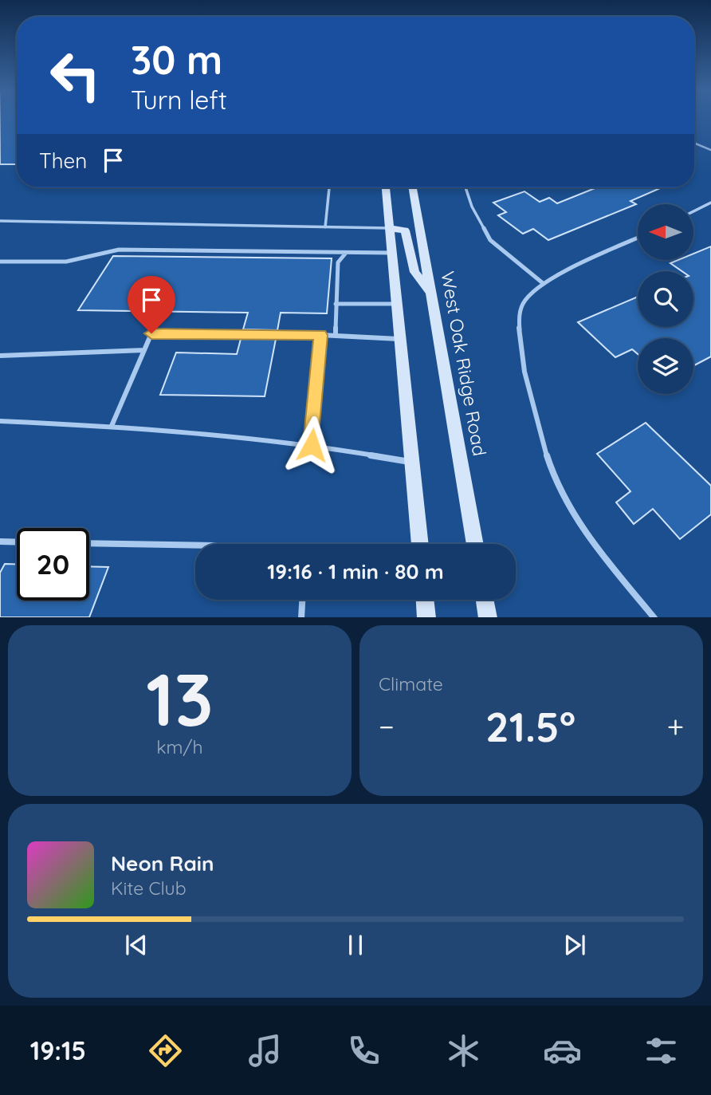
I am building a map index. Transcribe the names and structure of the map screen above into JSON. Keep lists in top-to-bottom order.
{
  "streets": {
    "street": ["West Oak Ridge Road"]
  },
  "north": "left",
  "page": {
    "turn": ["30 m", "Turn left"],
    "then": "Then",
    "limit": "20",
    "trip": "19:16 · 1 min · 80 m",
    "tile": [
      ["13", "km/h"],
      "Climate"
    ],
    "heat": ["−", "21.5°", "+"],
    "song": ["Neon Rain", "Kite Club"],
    "tabs": "19:15"
  }
}
